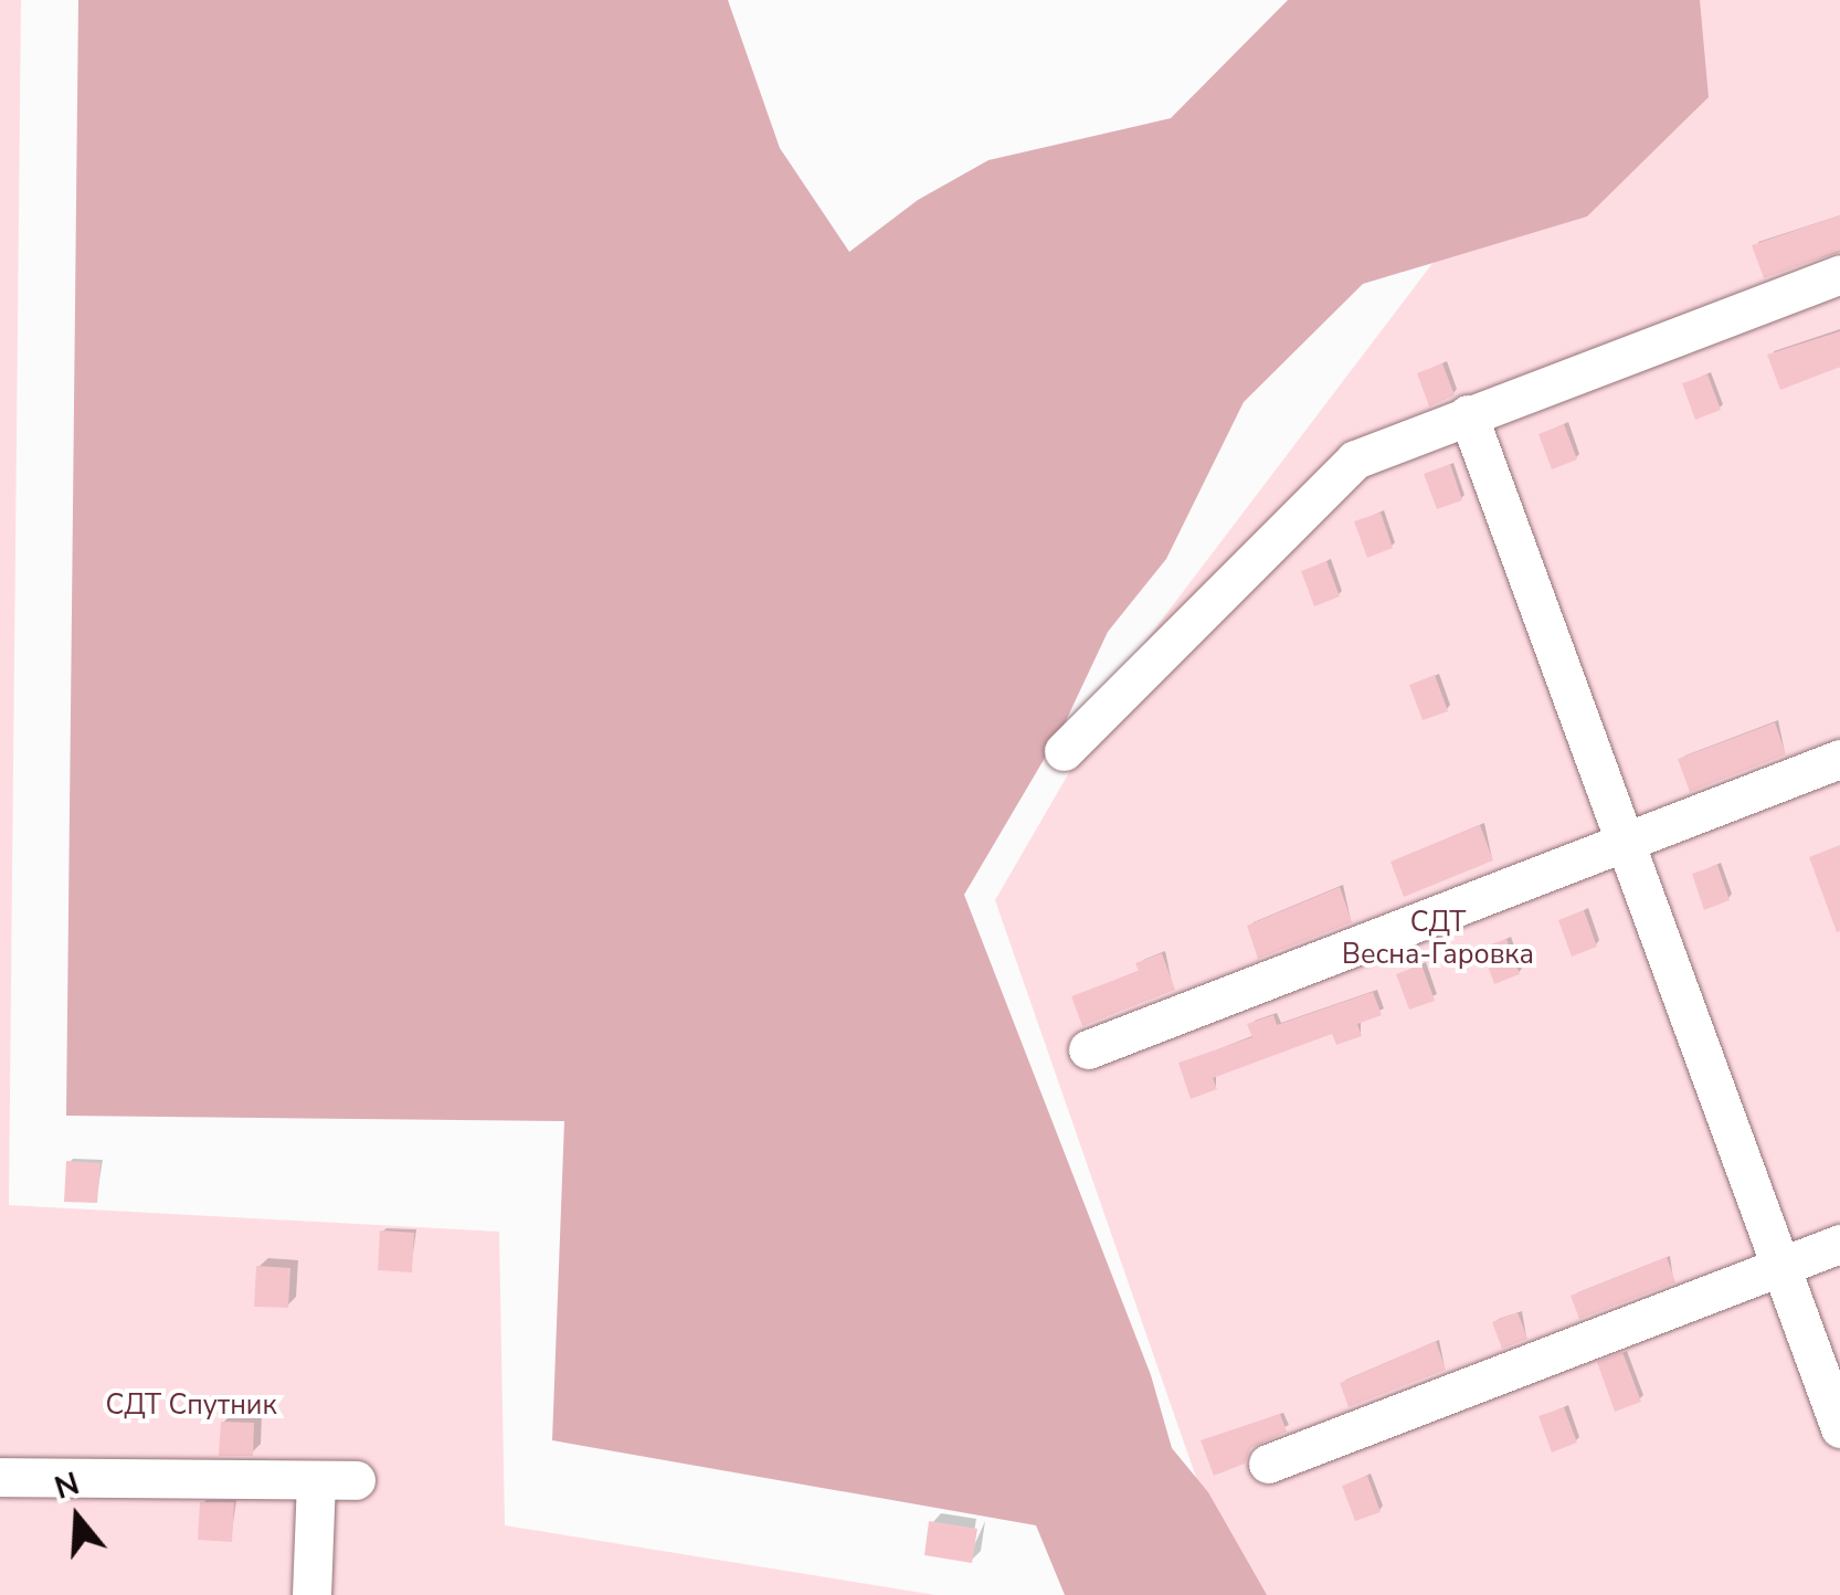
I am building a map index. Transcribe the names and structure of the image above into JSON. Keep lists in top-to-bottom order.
{
  "parks": ["СДТ Весна-Гаровка", "СДТ Спутник"],
  "north": "top"
}
